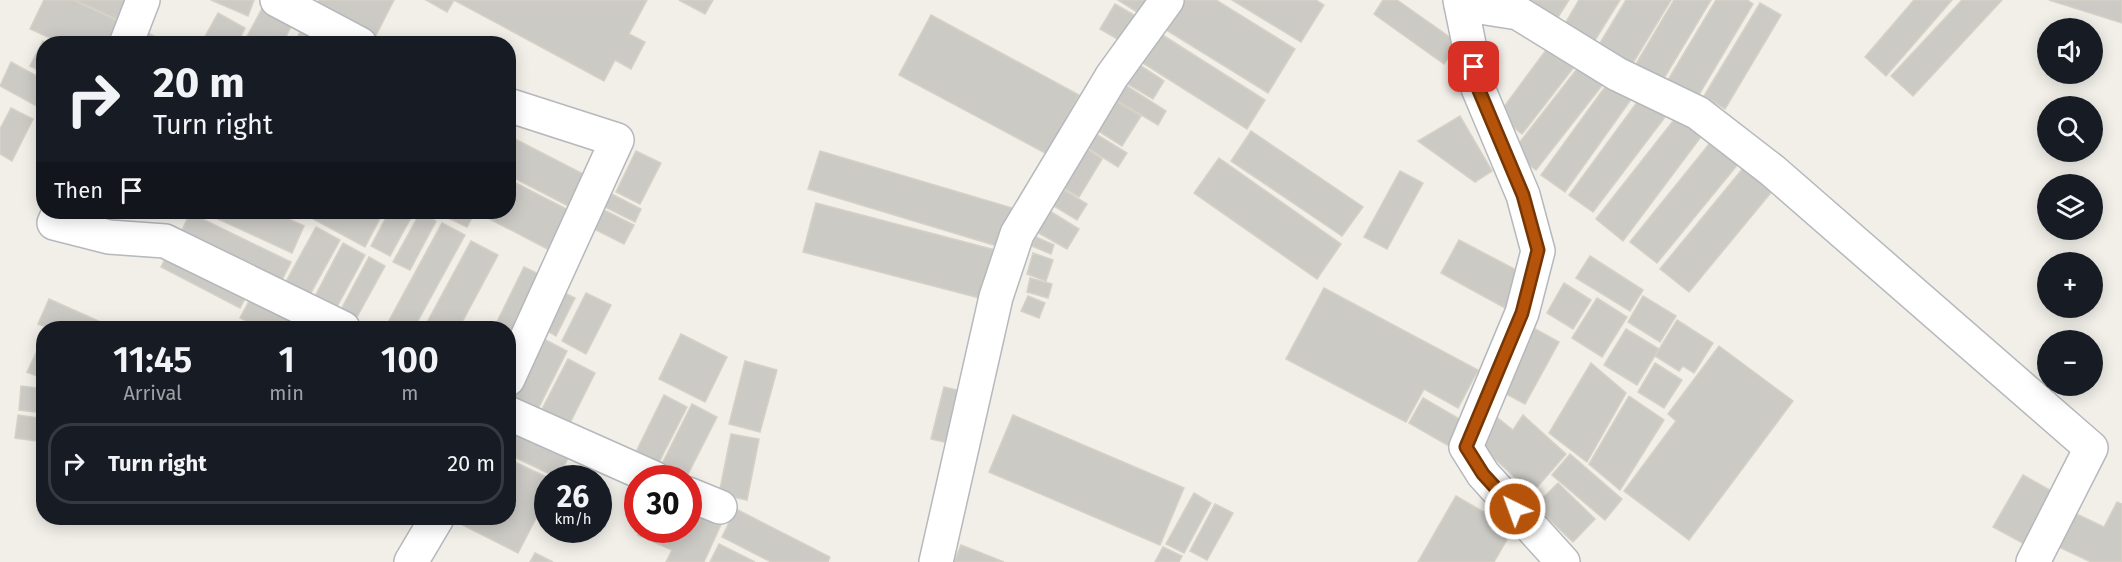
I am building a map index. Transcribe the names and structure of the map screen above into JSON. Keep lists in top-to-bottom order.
{
  "page": {
    "map_buttons": ["+", "−"],
    "turn": ["20 m", "Turn right"],
    "then": "Then",
    "eta": [
      "11:45",
      "Arrival",
      "1",
      "min",
      "100",
      "m"
    ],
    "list": [
      {
        "name": "Turn right",
        "value": "20 m"
      }
    ],
    "speed": "26 km/h",
    "limit": "30"
  }
}
